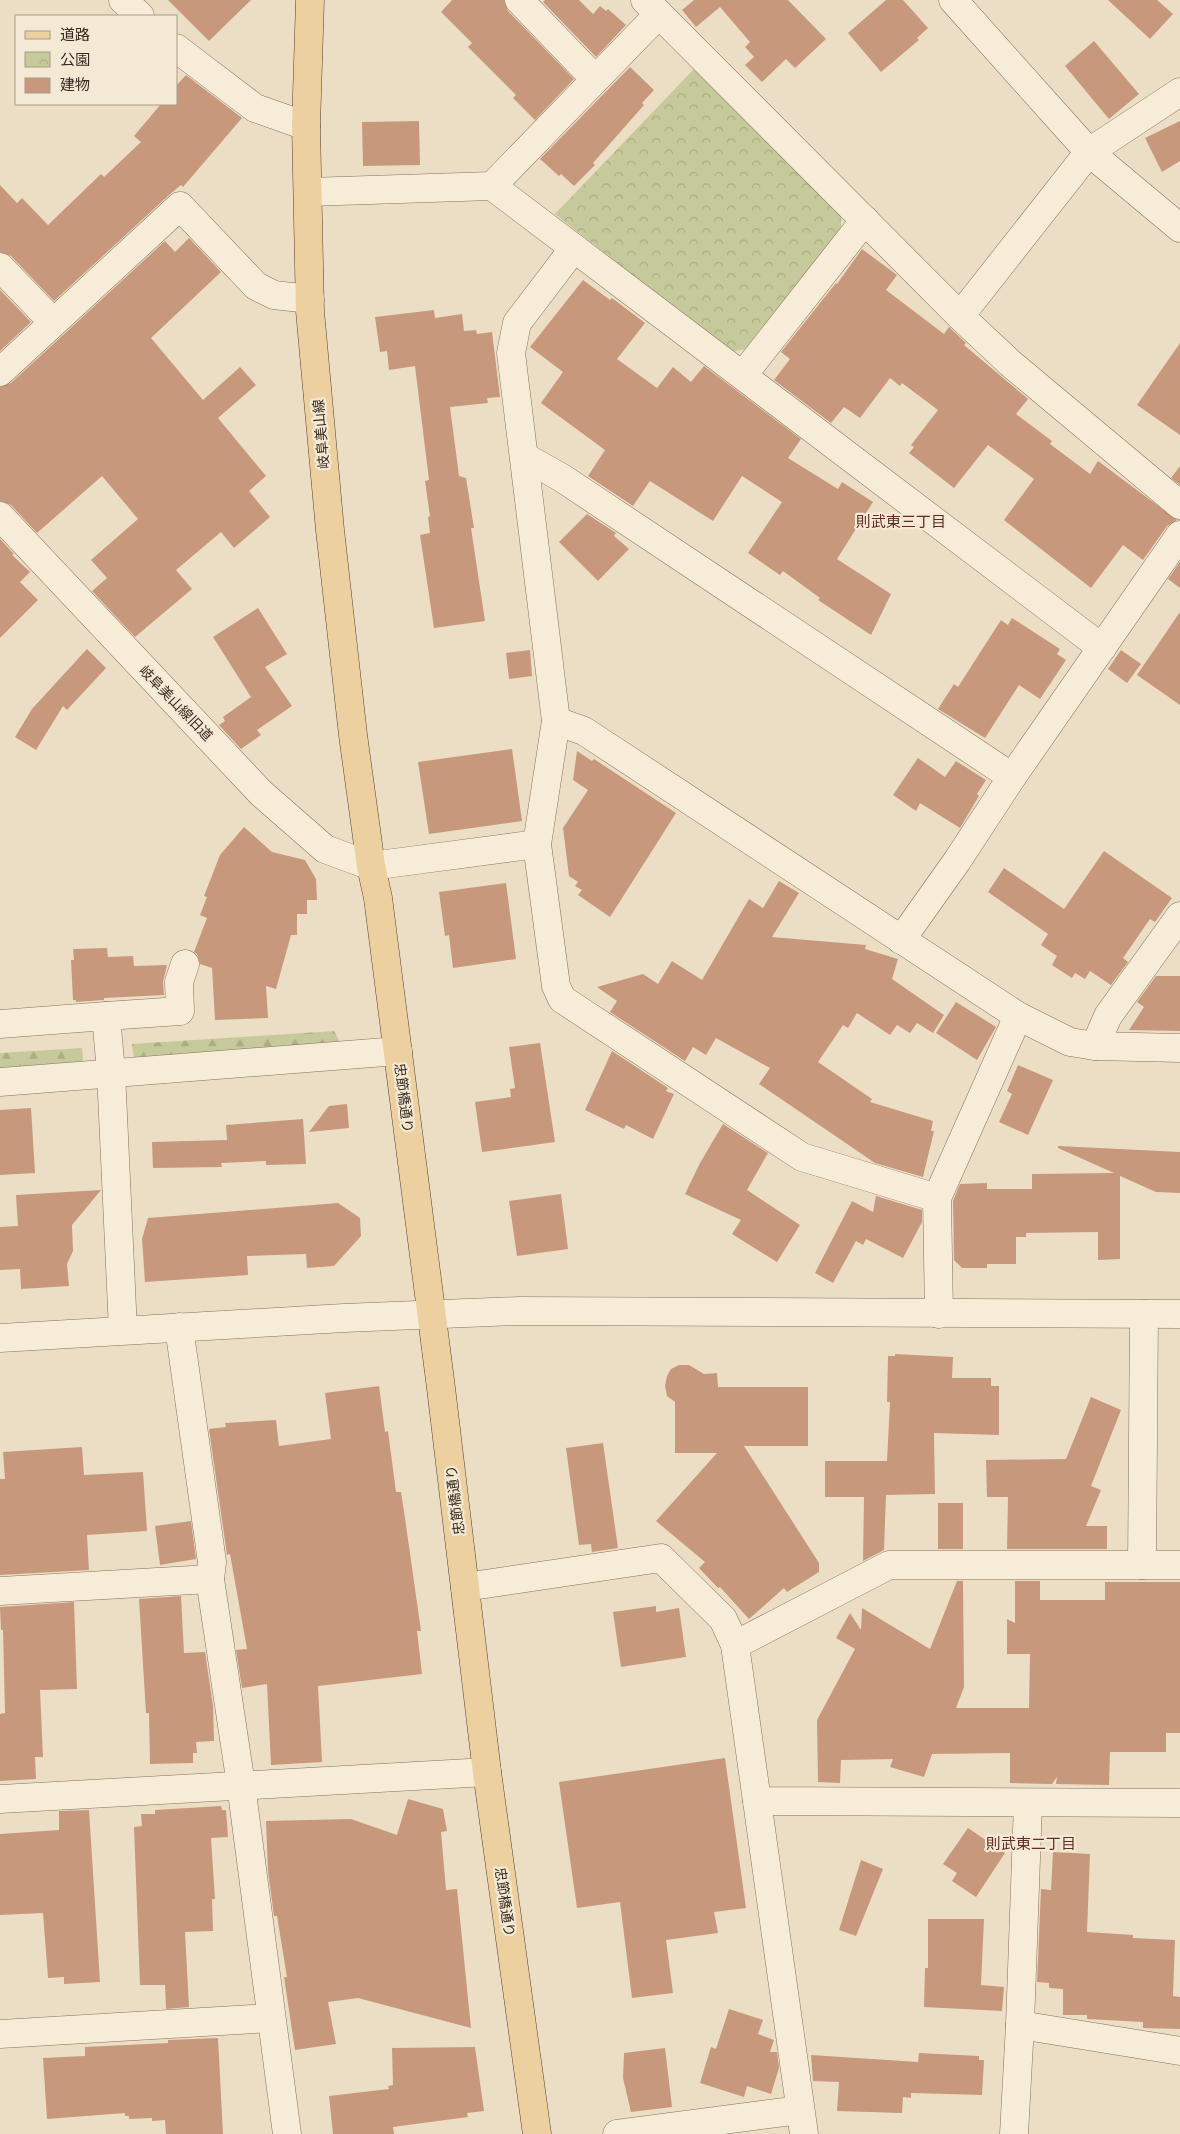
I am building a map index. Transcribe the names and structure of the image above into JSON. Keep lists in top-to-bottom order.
{
  "streets": {
    "main road": ["岐阜美山線", "忠節橋通り"],
    "street": ["岐阜美山線旧道"]
  },
  "crossings": [
    ["岐阜美山線", "岐阜美山線旧道"],
    ["岐阜美山線", "忠節橋通り"],
    ["岐阜美山線旧道", "忠節橋通り"]
  ],
  "districts": ["則武東三丁目", "則武東二丁目"],
  "legend": ["道路", "公園", "建物"]
}
